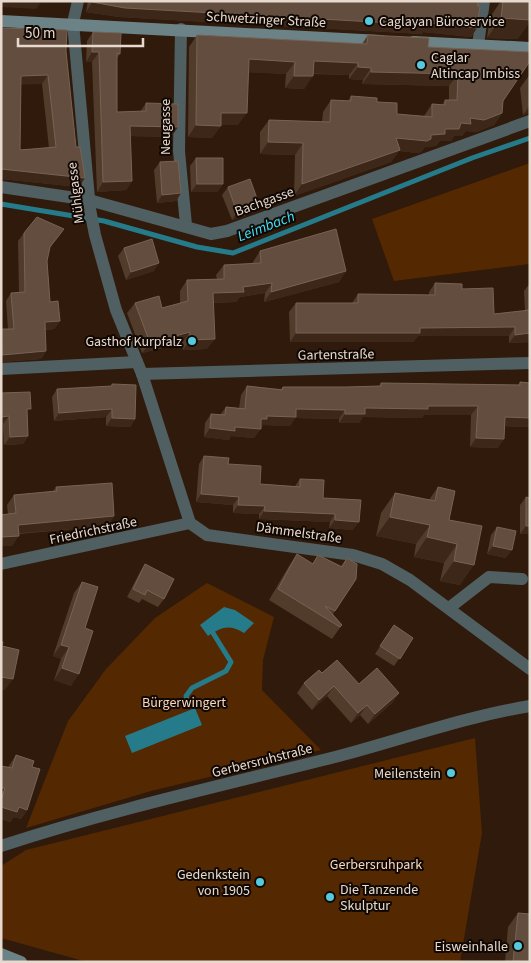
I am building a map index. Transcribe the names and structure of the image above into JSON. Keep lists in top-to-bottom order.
{
  "streets": {
    "street": [
      "Schwetzinger Straße",
      "Neugasse",
      "Mühlgasse",
      "Bachgasse",
      "Gartenstraße",
      "Friedrichstraße",
      "Dämmelstraße",
      "Gerbersruhstraße"
    ]
  },
  "crossings": [
    ["Schwetzinger Straße", "Neugasse"],
    ["Schwetzinger Straße", "Mühlgasse"],
    ["Neugasse", "Bachgasse"],
    ["Mühlgasse", "Bachgasse"],
    ["Mühlgasse", "Gartenstraße"],
    ["Friedrichstraße", "Dämmelstraße"]
  ],
  "water": ["Leimbach"],
  "parks": ["Bürgerwingert", "Gerbersruhpark"],
  "places": [
    "Caglayan Büroservice",
    "Caglar Altincap Imbiss",
    "Gasthof Kurpfalz",
    "Meilenstein",
    "Gedenkstein von 1905",
    "Die Tanzende Skulptur",
    "Eisweinhalle"
  ],
  "scale_bar": "50 m"
}
